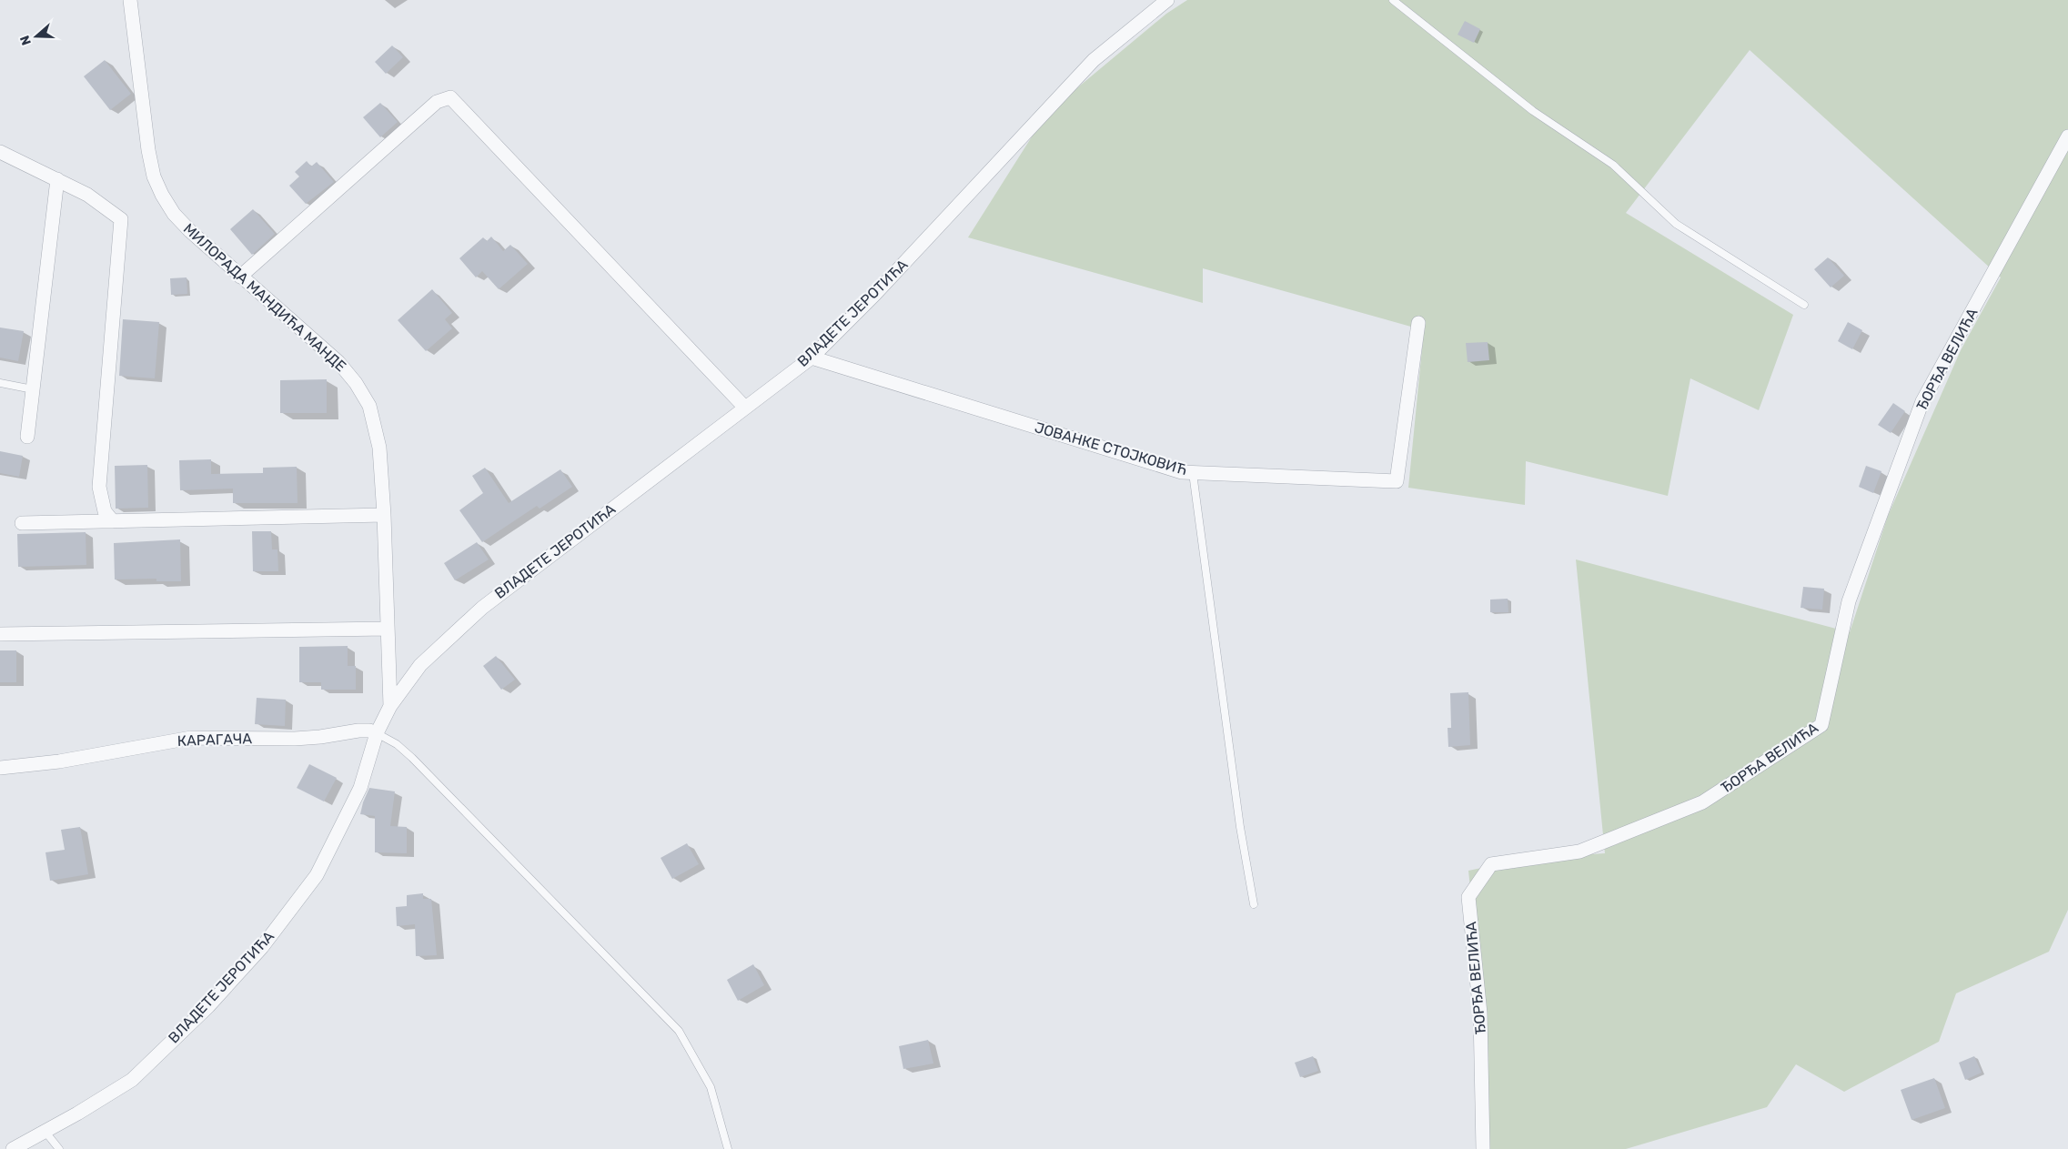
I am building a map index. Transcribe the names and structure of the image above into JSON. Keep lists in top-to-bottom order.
{
  "streets": {
    "street": [
      "МИЛОРАДА МАНДИЋА МАНДЕ",
      "ВЛАДЕТЕ ЈЕРОТИЋА",
      "ЂОРЂА ВЕЛИЋА",
      "ЈОВАНКЕ СТОЈКОВИЋ",
      "КАРАГАЧА"
    ]
  },
  "crossings": [
    ["МИЛОРАДА МАНДИЋА МАНДЕ", "ВЛАДЕТЕ ЈЕРОТИЋА"],
    ["ВЛАДЕТЕ ЈЕРОТИЋА", "ЈОВАНКЕ СТОЈКОВИЋ"],
    ["ВЛАДЕТЕ ЈЕРОТИЋА", "КАРАГАЧА"]
  ],
  "north": "left"
}
